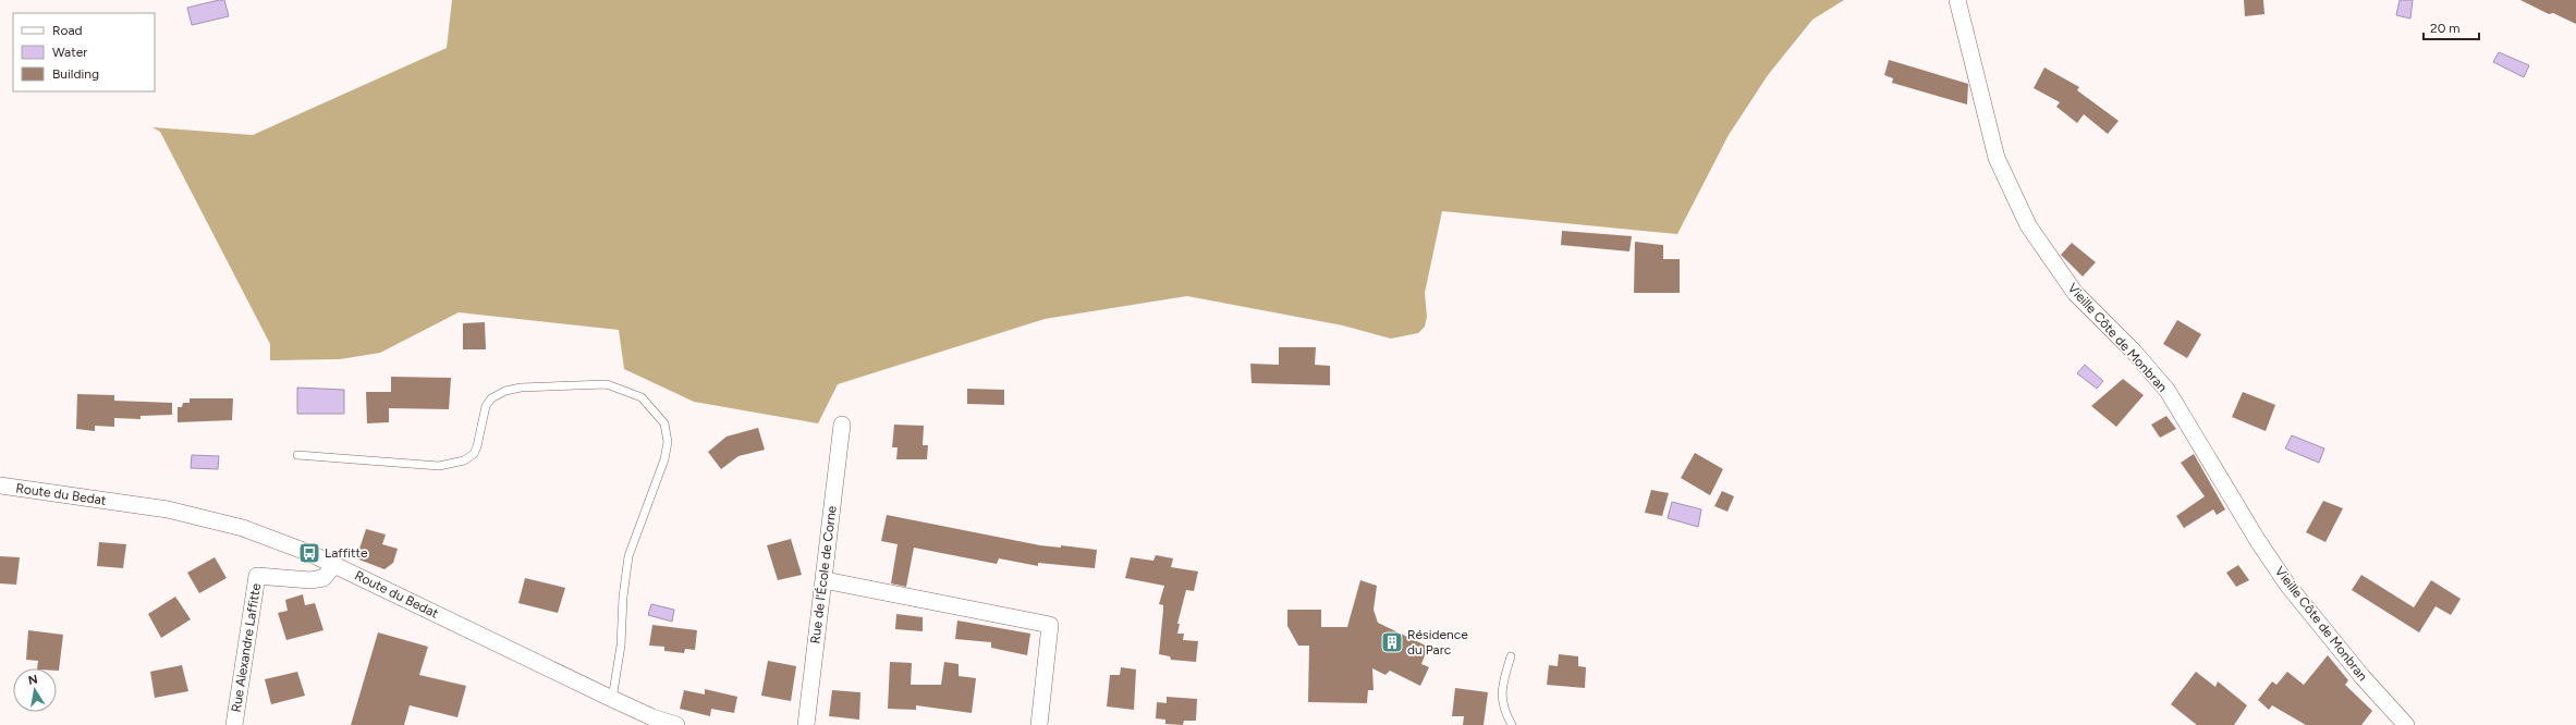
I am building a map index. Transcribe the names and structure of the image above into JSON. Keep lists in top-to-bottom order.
{
  "streets": {
    "street": [
      "Vieille Côte de Monbran",
      "Route du Bedat",
      "Rue de l'École de Corne",
      "Rue Alexandre Laffitte"
    ]
  },
  "crossings": [
    ["Route du Bedat", "Rue Alexandre Laffitte"]
  ],
  "places": {
    "bus stop": ["Laffitte"],
    "building": ["Résidence du Parc"]
  },
  "legend": ["Road", "Water", "Building"],
  "scale_bar": "20 m",
  "north": "top"
}
